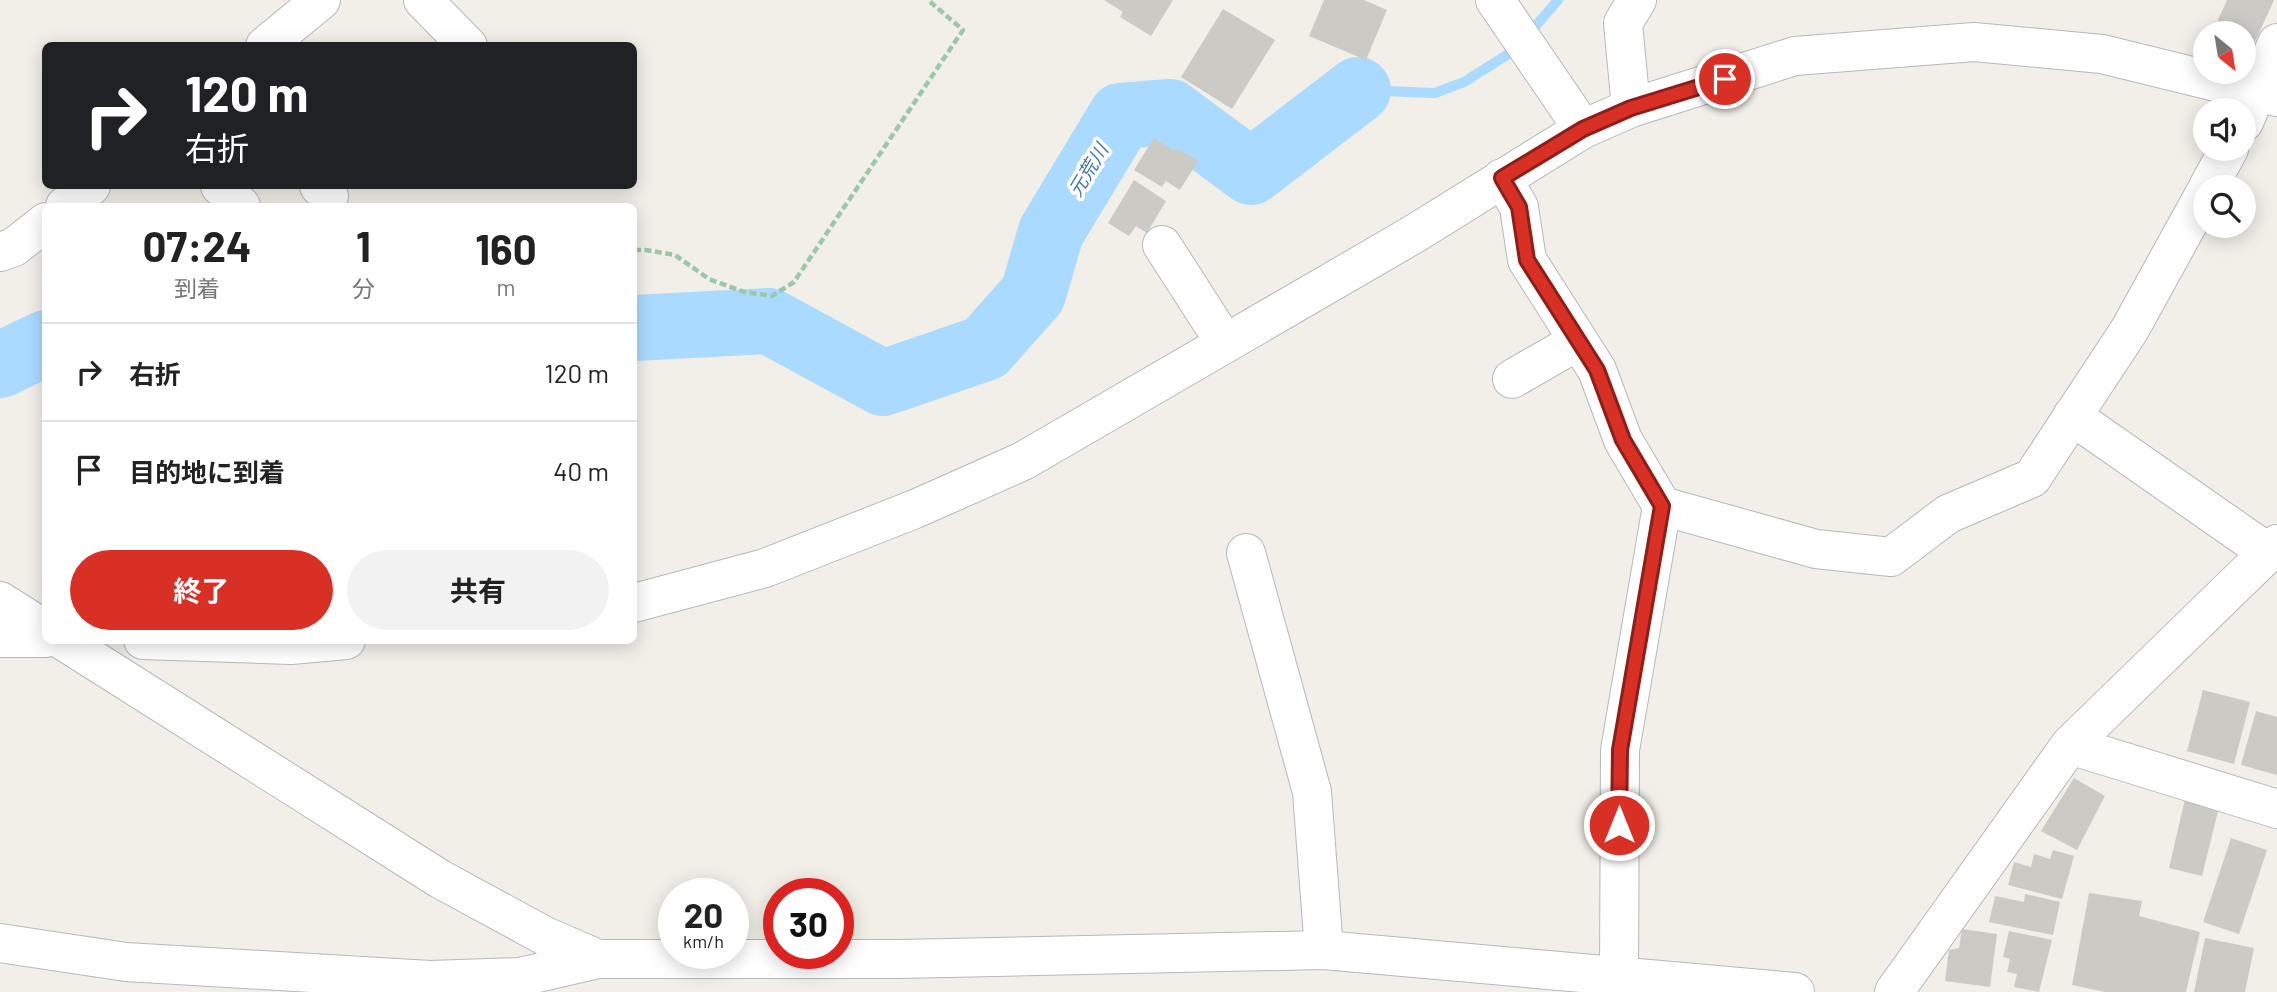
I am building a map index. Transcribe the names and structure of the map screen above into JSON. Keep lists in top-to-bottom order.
{
  "water": ["元荒川"],
  "north": "bottom right",
  "page": {
    "turn": ["120 m", "右折"],
    "eta": [
      "07:24",
      "到着",
      "1",
      "分",
      "160",
      "m"
    ],
    "list": [
      {
        "name": "右折",
        "value": "120 m"
      },
      {
        "name": "目的地に到着",
        "value": "40 m"
      }
    ],
    "buttons": ["終了", "共有"],
    "speed": "20 km/h",
    "limit": "30"
  }
}
